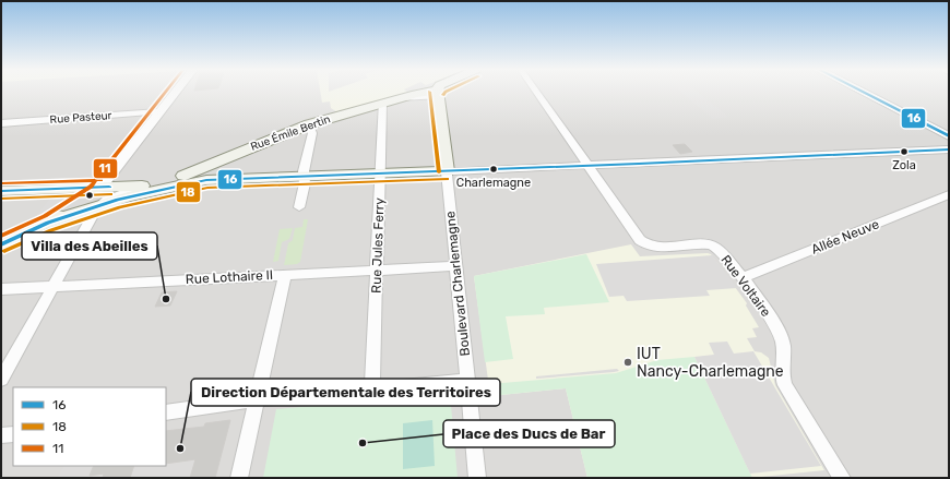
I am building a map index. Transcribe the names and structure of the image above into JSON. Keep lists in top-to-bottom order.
{
  "streets": {
    "main road": ["Rue Émile Bertin", "Boulevard Charlemagne"],
    "street": [
      "Rue Pasteur",
      "Allée Neuve",
      "Rue Jules Ferry",
      "Rue Lothaire II",
      "Rue Voltaire"
    ]
  },
  "crossings": [
    ["Rue Émile Bertin", "Rue Jules Ferry"],
    ["Allée Neuve", "Rue Voltaire"],
    ["Rue Jules Ferry", "Rue Lothaire II"],
    ["Rue Lothaire II", "Boulevard Charlemagne"]
  ],
  "places": [
    "Zola",
    "Charlemagne",
    "Villa des Abeilles",
    "IUT Nancy-Charlemagne",
    "Place des Ducs de Bar",
    "Direction Départementale des Territoires"
  ],
  "lines": ["transit line 16", "transit line 18", "transit line 11"],
  "legend": ["16", "18", "11"]
}
